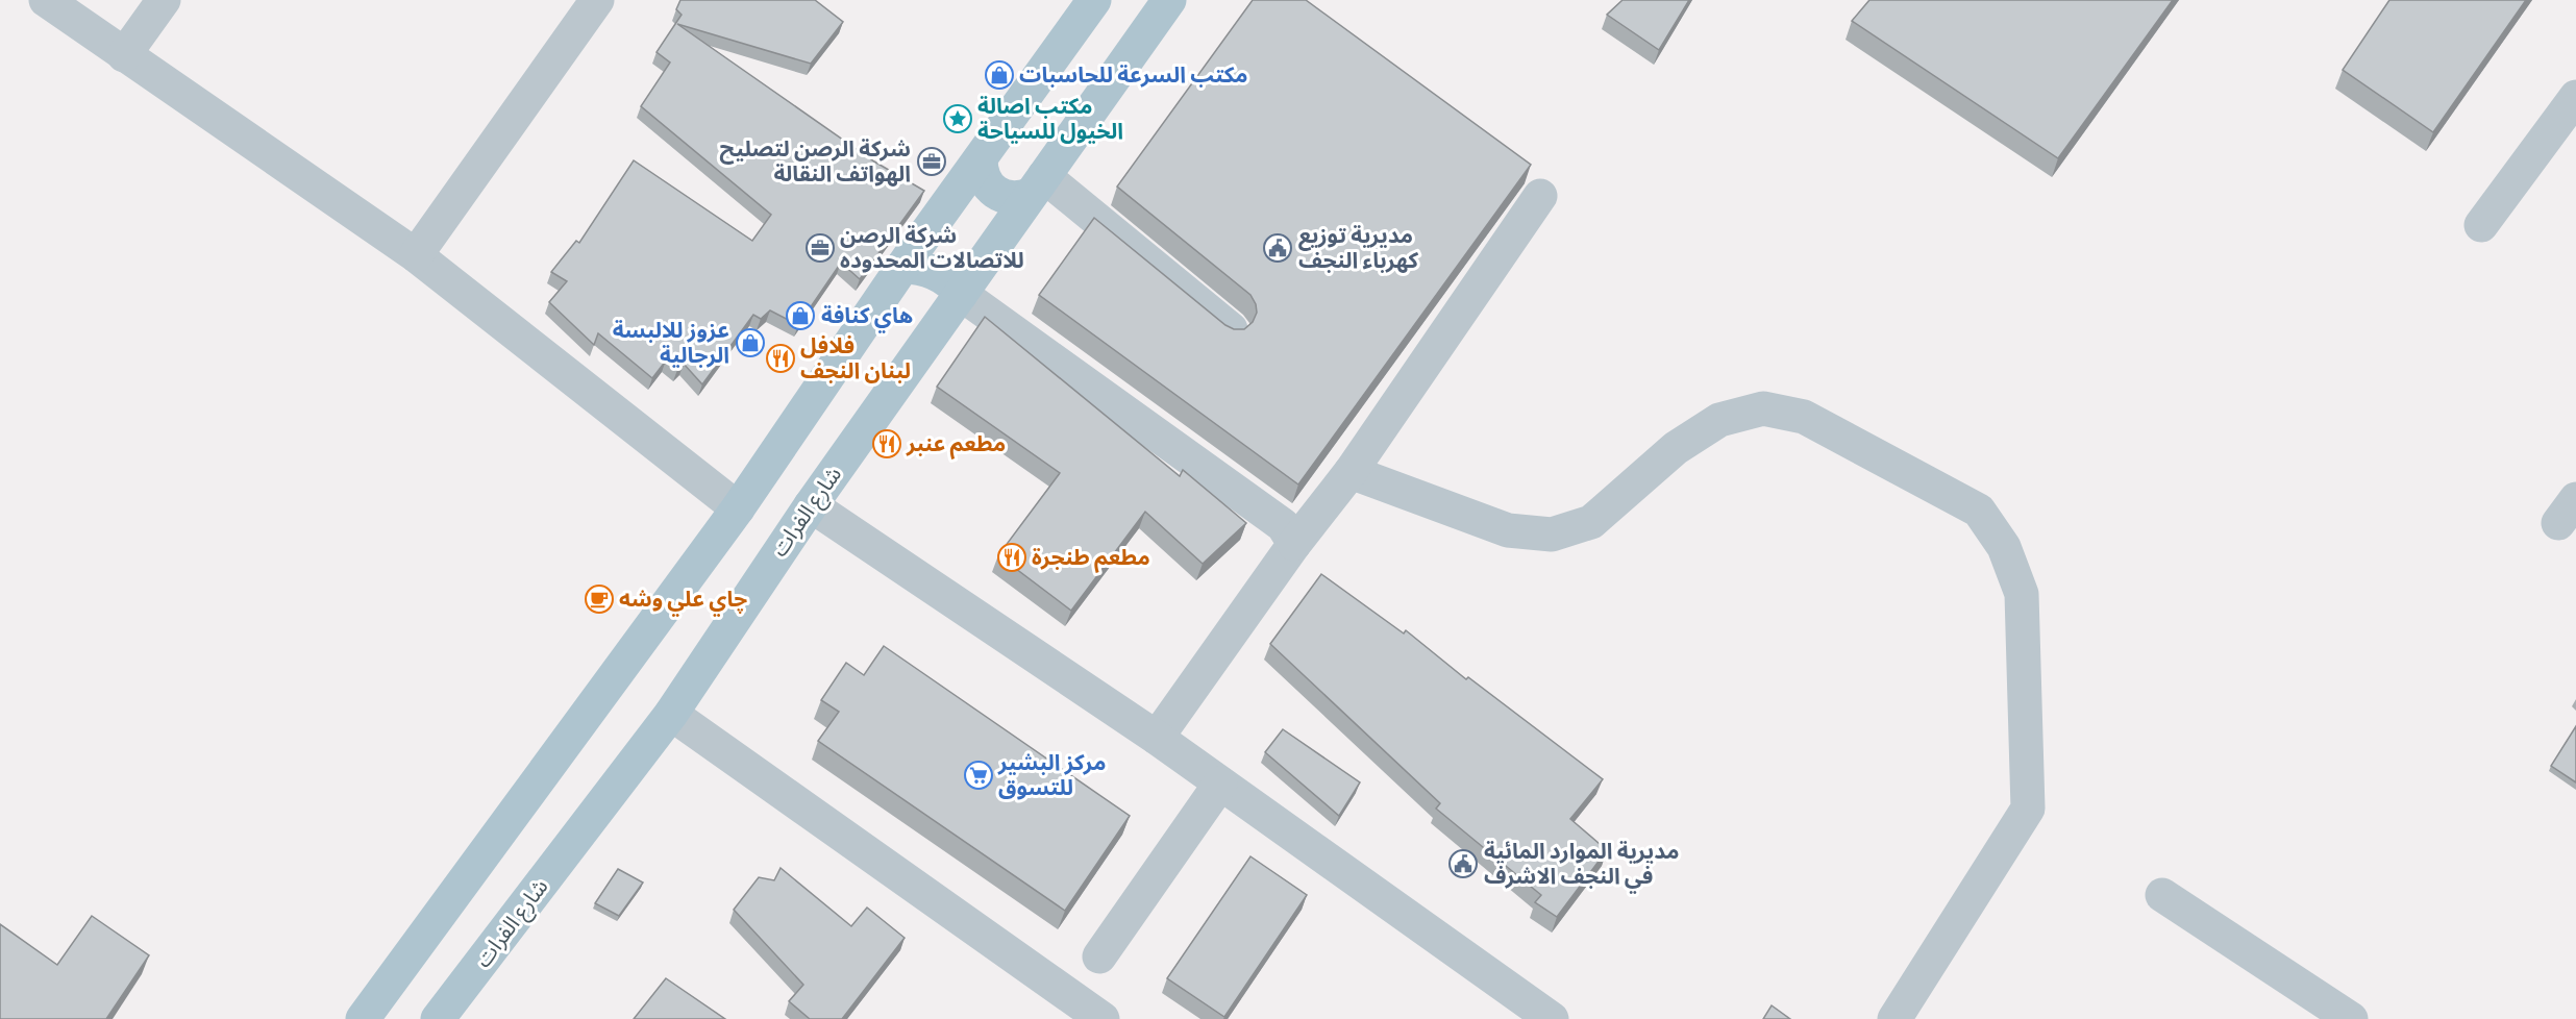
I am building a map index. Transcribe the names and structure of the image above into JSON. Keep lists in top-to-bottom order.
{
  "streets": {
    "main road": ["شارع الفرات"]
  },
  "places": {
    "shop": ["مكتب السرعة للحاسبات", "هاي كنافة", "عزوز للالبسة الرجالية"],
    "place": ["مكتب اصالة الخيول للسياحة"],
    "office": ["شركة الرصن لتصليح الهواتف النقالة", "شركة الرصن للاتصالات المحدوده"],
    "public building": ["مديرية توزيع كهرباء النجف", "مديرية الموارد المائية في النجف الاشرف"],
    "restaurant": ["فلافل لبنان النجف", "مطعم عنبر", "مطعم طنجرة"],
    "cafe": ["چاي علي وشه"],
    "supermarket": ["مركز البشير للتسوق"]
  }
}
